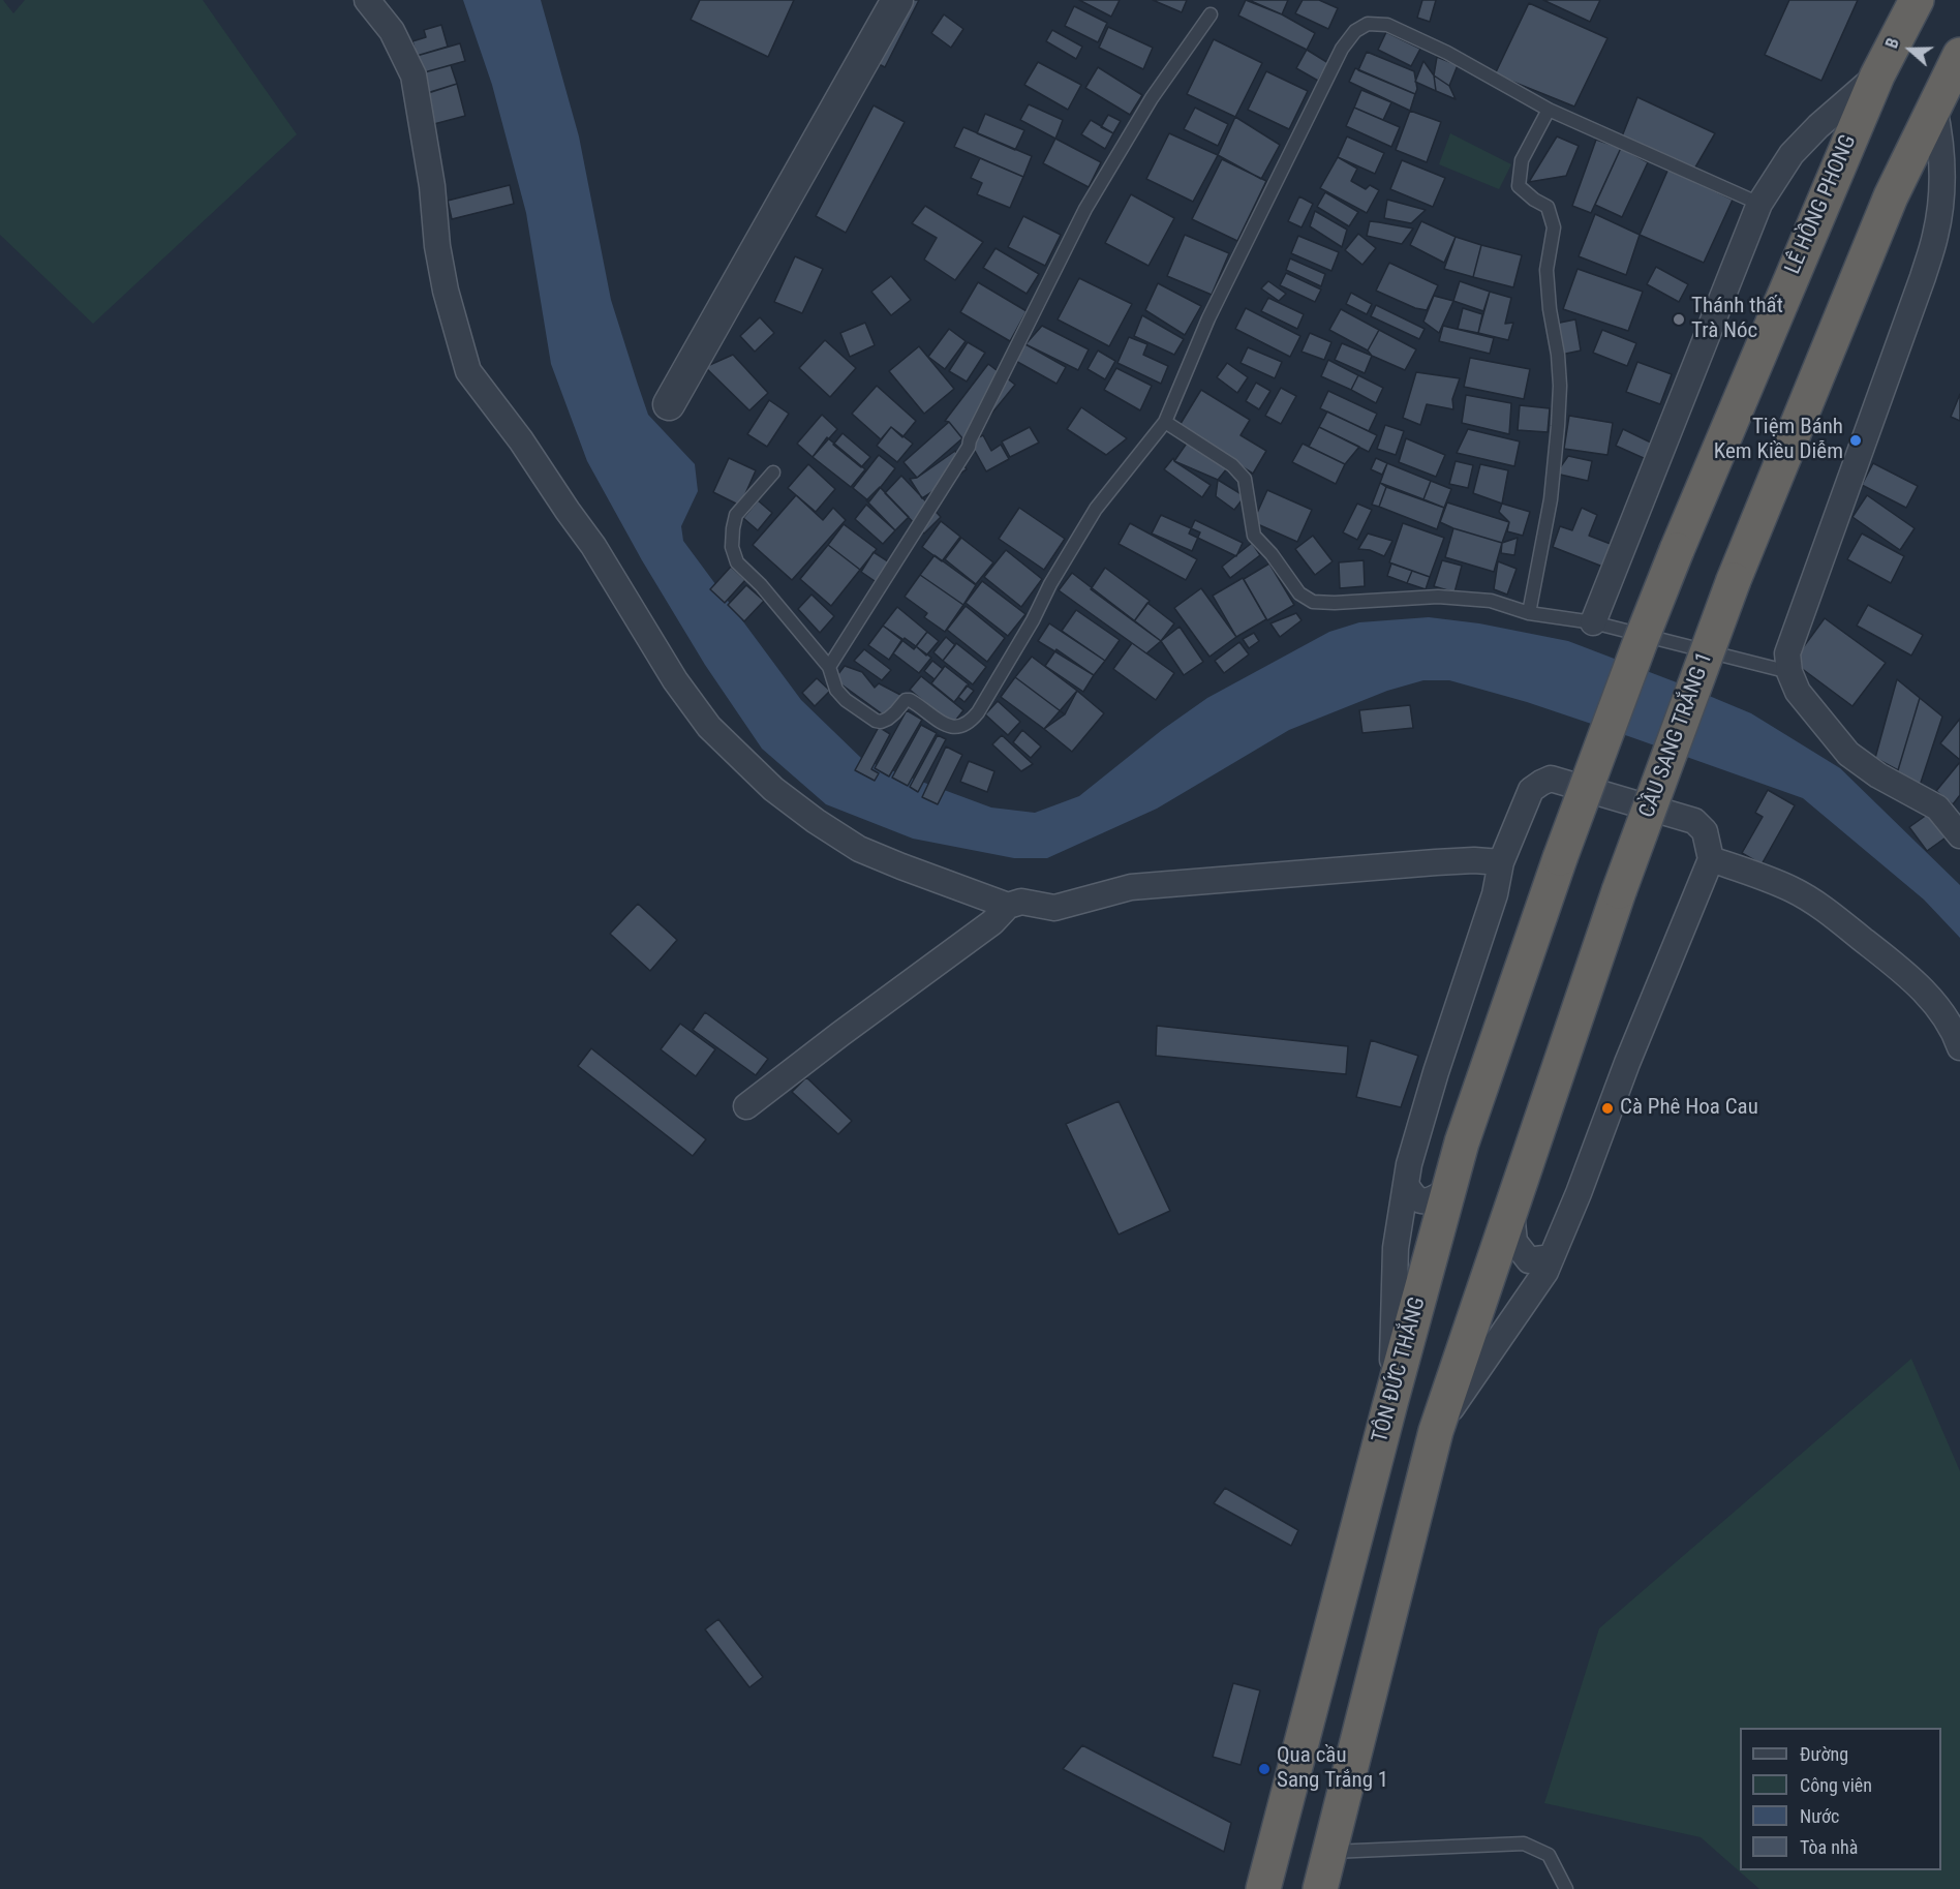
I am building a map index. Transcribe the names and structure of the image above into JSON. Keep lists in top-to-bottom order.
{
  "streets": {
    "highway": ["LÊ HỒNG PHONG", "CẦU SANG TRẮNG 1", "TÔN ĐỨC THẮNG"]
  },
  "crossings": [
    ["LÊ HỒNG PHONG", "TÔN ĐỨC THẮNG"]
  ],
  "places": [
    "Thánh thất Trà Nóc",
    "Tiệm Bánh Kem Kiều Diễm",
    "Cà Phê Hoa Cau",
    "Qua cầu Sang Trắng 1"
  ],
  "legend": [
    "Đường",
    "Công viên",
    "Nước",
    "Tòa nhà"
  ],
  "north": "left"
}
